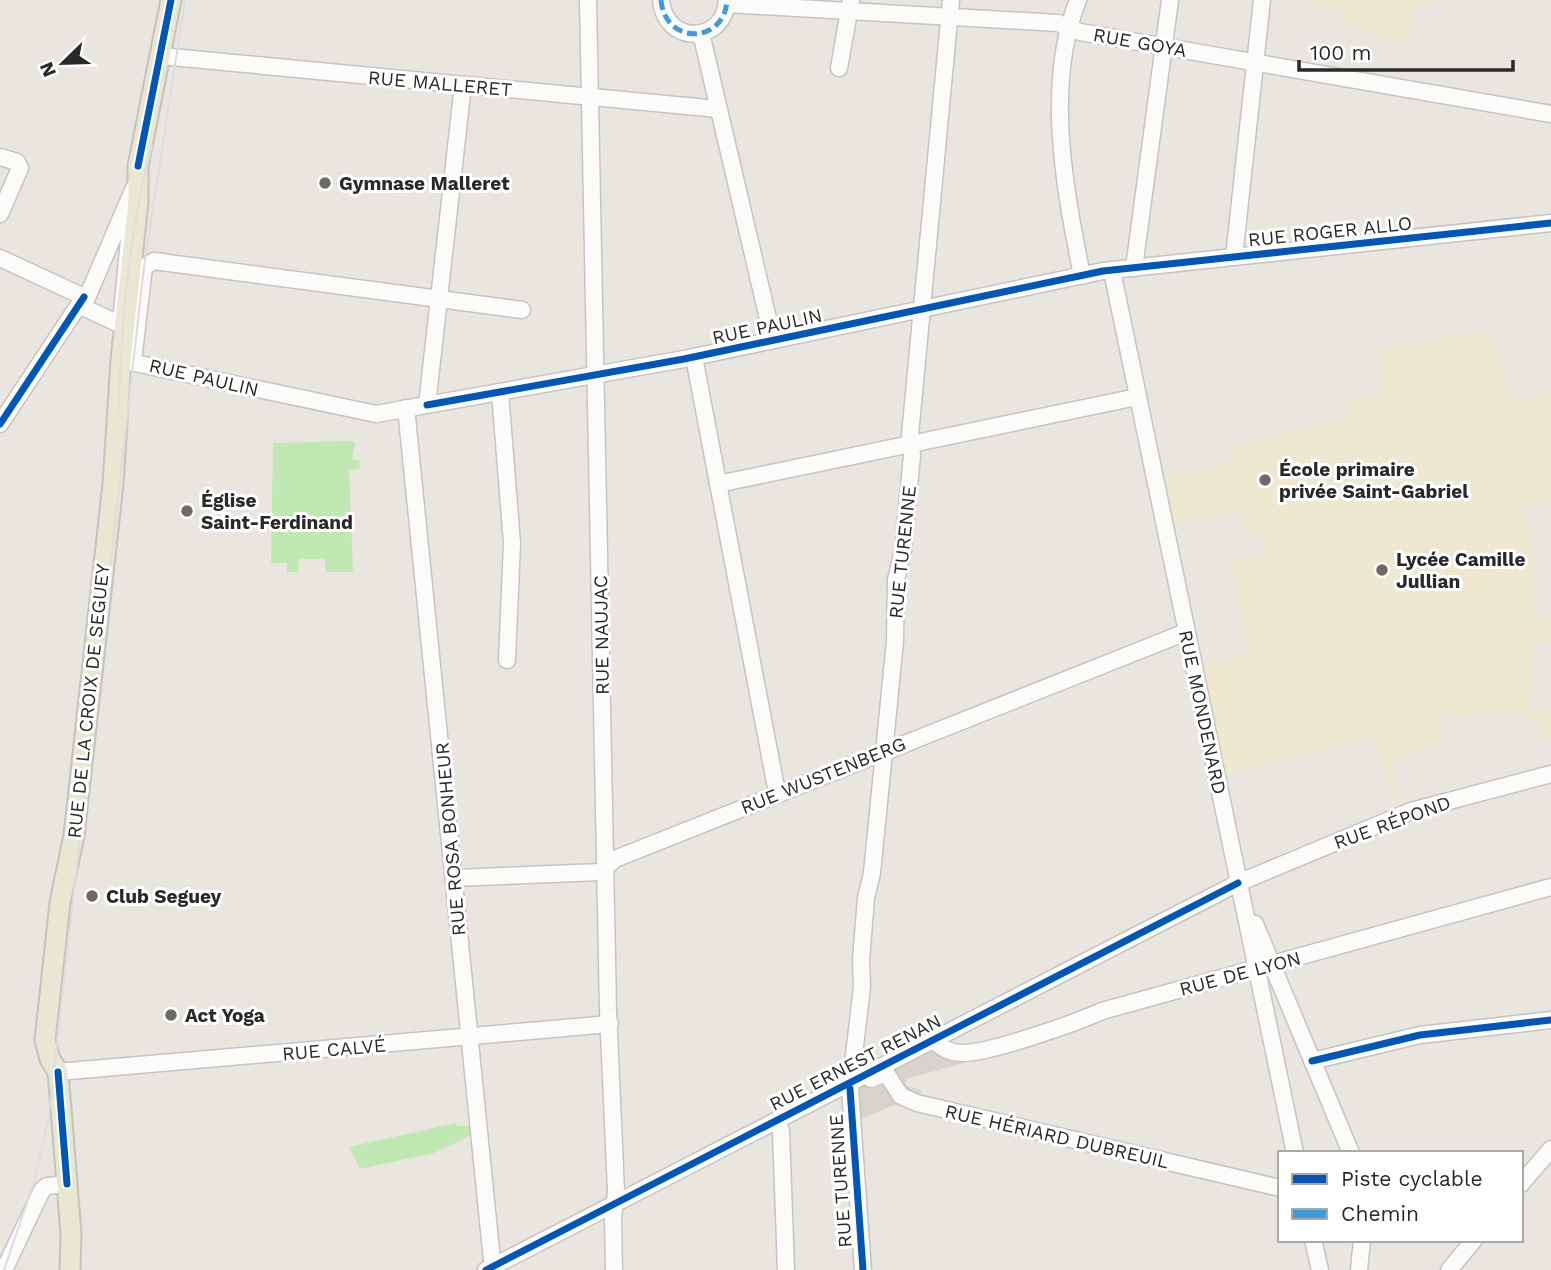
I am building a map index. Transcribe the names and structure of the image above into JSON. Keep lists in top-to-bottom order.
{
  "streets": {
    "main road": ["RUE DE LA CROIX DE SEGUEY"],
    "street": [
      "RUE GOYA",
      "RUE MALLERET",
      "RUE ROGER ALLO",
      "RUE PAULIN",
      "RUE TURENNE",
      "RUE NAUJAC",
      "RUE MONDENARD",
      "RUE WUSTENBERG",
      "RUE RÉPOND",
      "RUE ROSA BONHEUR",
      "RUE DE LYON",
      "RUE CALVÉ",
      "RUE ERNEST RENAN",
      "RUE HÉRIARD DUBREUIL"
    ]
  },
  "crossings": [
    ["RUE GOYA", "RUE TURENNE"],
    ["RUE MALLERET", "RUE NAUJAC"],
    ["RUE MALLERET", "RUE DE LA CROIX DE SEGUEY"],
    ["RUE ROGER ALLO", "RUE PAULIN"],
    ["RUE ROGER ALLO", "RUE MONDENARD"],
    ["RUE PAULIN", "RUE TURENNE"],
    ["RUE PAULIN", "RUE NAUJAC"],
    ["RUE PAULIN", "RUE DE LA CROIX DE SEGUEY"],
    ["RUE PAULIN", "RUE MONDENARD"],
    ["RUE PAULIN", "RUE ROSA BONHEUR"],
    ["RUE TURENNE", "RUE WUSTENBERG"],
    ["RUE TURENNE", "RUE ERNEST RENAN"],
    ["RUE NAUJAC", "RUE WUSTENBERG"],
    ["RUE NAUJAC", "RUE CALVÉ"],
    ["RUE NAUJAC", "RUE ERNEST RENAN"],
    ["RUE DE LA CROIX DE SEGUEY", "RUE CALVÉ"],
    ["RUE MONDENARD", "RUE WUSTENBERG"],
    ["RUE MONDENARD", "RUE RÉPOND"],
    ["RUE MONDENARD", "RUE DE LYON"],
    ["RUE MONDENARD", "RUE ERNEST RENAN"],
    ["RUE WUSTENBERG", "RUE ROSA BONHEUR"],
    ["RUE RÉPOND", "RUE ERNEST RENAN"],
    ["RUE ROSA BONHEUR", "RUE CALVÉ"],
    ["RUE ROSA BONHEUR", "RUE ERNEST RENAN"],
    ["RUE DE LYON", "RUE ERNEST RENAN"],
    ["RUE ERNEST RENAN", "RUE HÉRIARD DUBREUIL"]
  ],
  "places": [
    "Gymnase Malleret",
    "École primaire privée Saint-Gabriel",
    "Église Saint-Ferdinand",
    "Lycée Camille Jullian",
    "Club Seguey",
    "Act Yoga"
  ],
  "legend": ["Piste cyclable", "Chemin"],
  "scale_bar": "100 m",
  "north": "bottom left"
}
